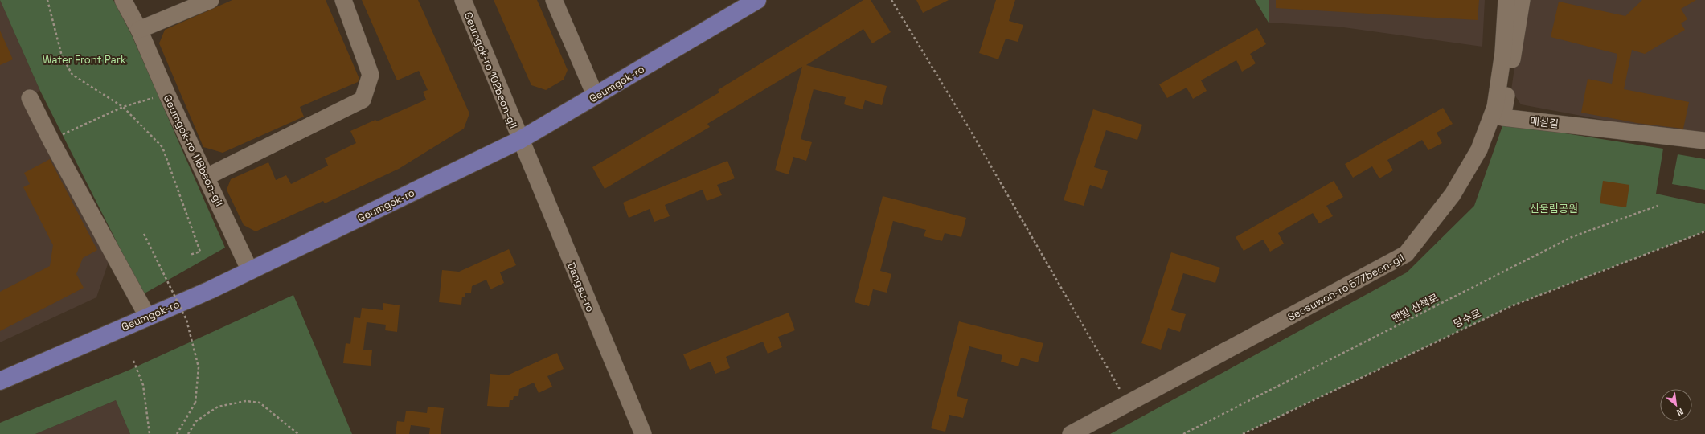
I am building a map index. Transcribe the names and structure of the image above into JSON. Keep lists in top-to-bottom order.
{
  "streets": {
    "main road": ["Geumgok-ro"],
    "street": [
      "Geumgok-ro 102beon-gil",
      "매실길",
      "Geumgok-ro 118beon-gil",
      "Dangsu-ro",
      "Seosuwon-ro 577beon-gil"
    ],
    "path": ["맨발 산책로", "당수로"]
  },
  "crossings": [
    ["Geumgok-ro 102beon-gil", "Geumgok-ro"],
    ["Geumgok-ro 102beon-gil", "Dangsu-ro"],
    ["Geumgok-ro", "Geumgok-ro 118beon-gil"],
    ["Geumgok-ro", "Dangsu-ro"],
    ["매실길", "Seosuwon-ro 577beon-gil"]
  ],
  "parks": ["Water Front Park", "산울림공원"],
  "north": "bottom right"
}
